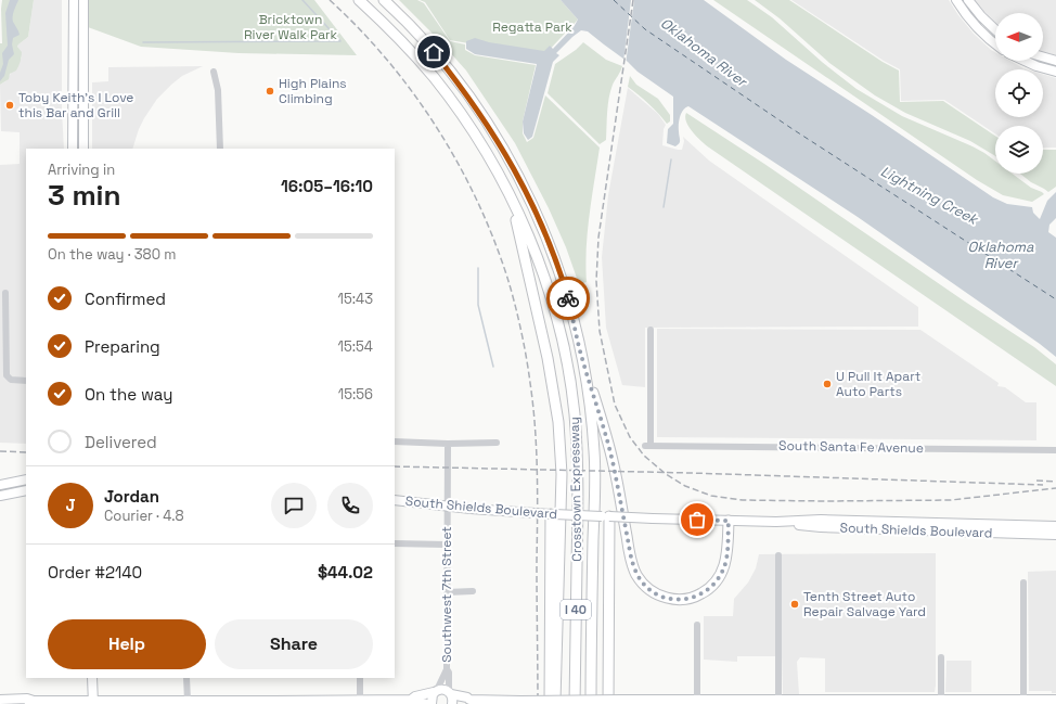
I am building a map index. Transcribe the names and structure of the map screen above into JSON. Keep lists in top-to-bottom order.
{
  "streets": {
    "highway": ["Crosstown Expressway", "I 40"],
    "main road": ["South Shields Boulevard"],
    "street": ["South Santa Fe Avenue", "Southwest 7th Street"]
  },
  "water": ["Oklahoma River", "Lightning Creek"],
  "parks": ["Bricktown River Walk Park", "Regatta Park"],
  "places": [
    "High Plains Climbing",
    "Toby Keith's I Love this Bar and Grill",
    "U Pull It Apart Auto Parts",
    "Tenth Street Auto Repair Salvage Yard"
  ],
  "north": "left",
  "page": {
    "heading": ["3 min", "Arriving in", "16:05–16:10"],
    "panel": [
      "Jordan",
      "Courier · 4.8",
      "Order #2140",
      "$44.02"
    ],
    "bar": "On the way · 380 m",
    "list": [
      ["Confirmed", "15:43"],
      ["Preparing", "15:54"],
      ["On the way", "15:56"],
      "Delivered"
    ],
    "round": "J",
    "buttons": ["Help", "Share"]
  }
}
